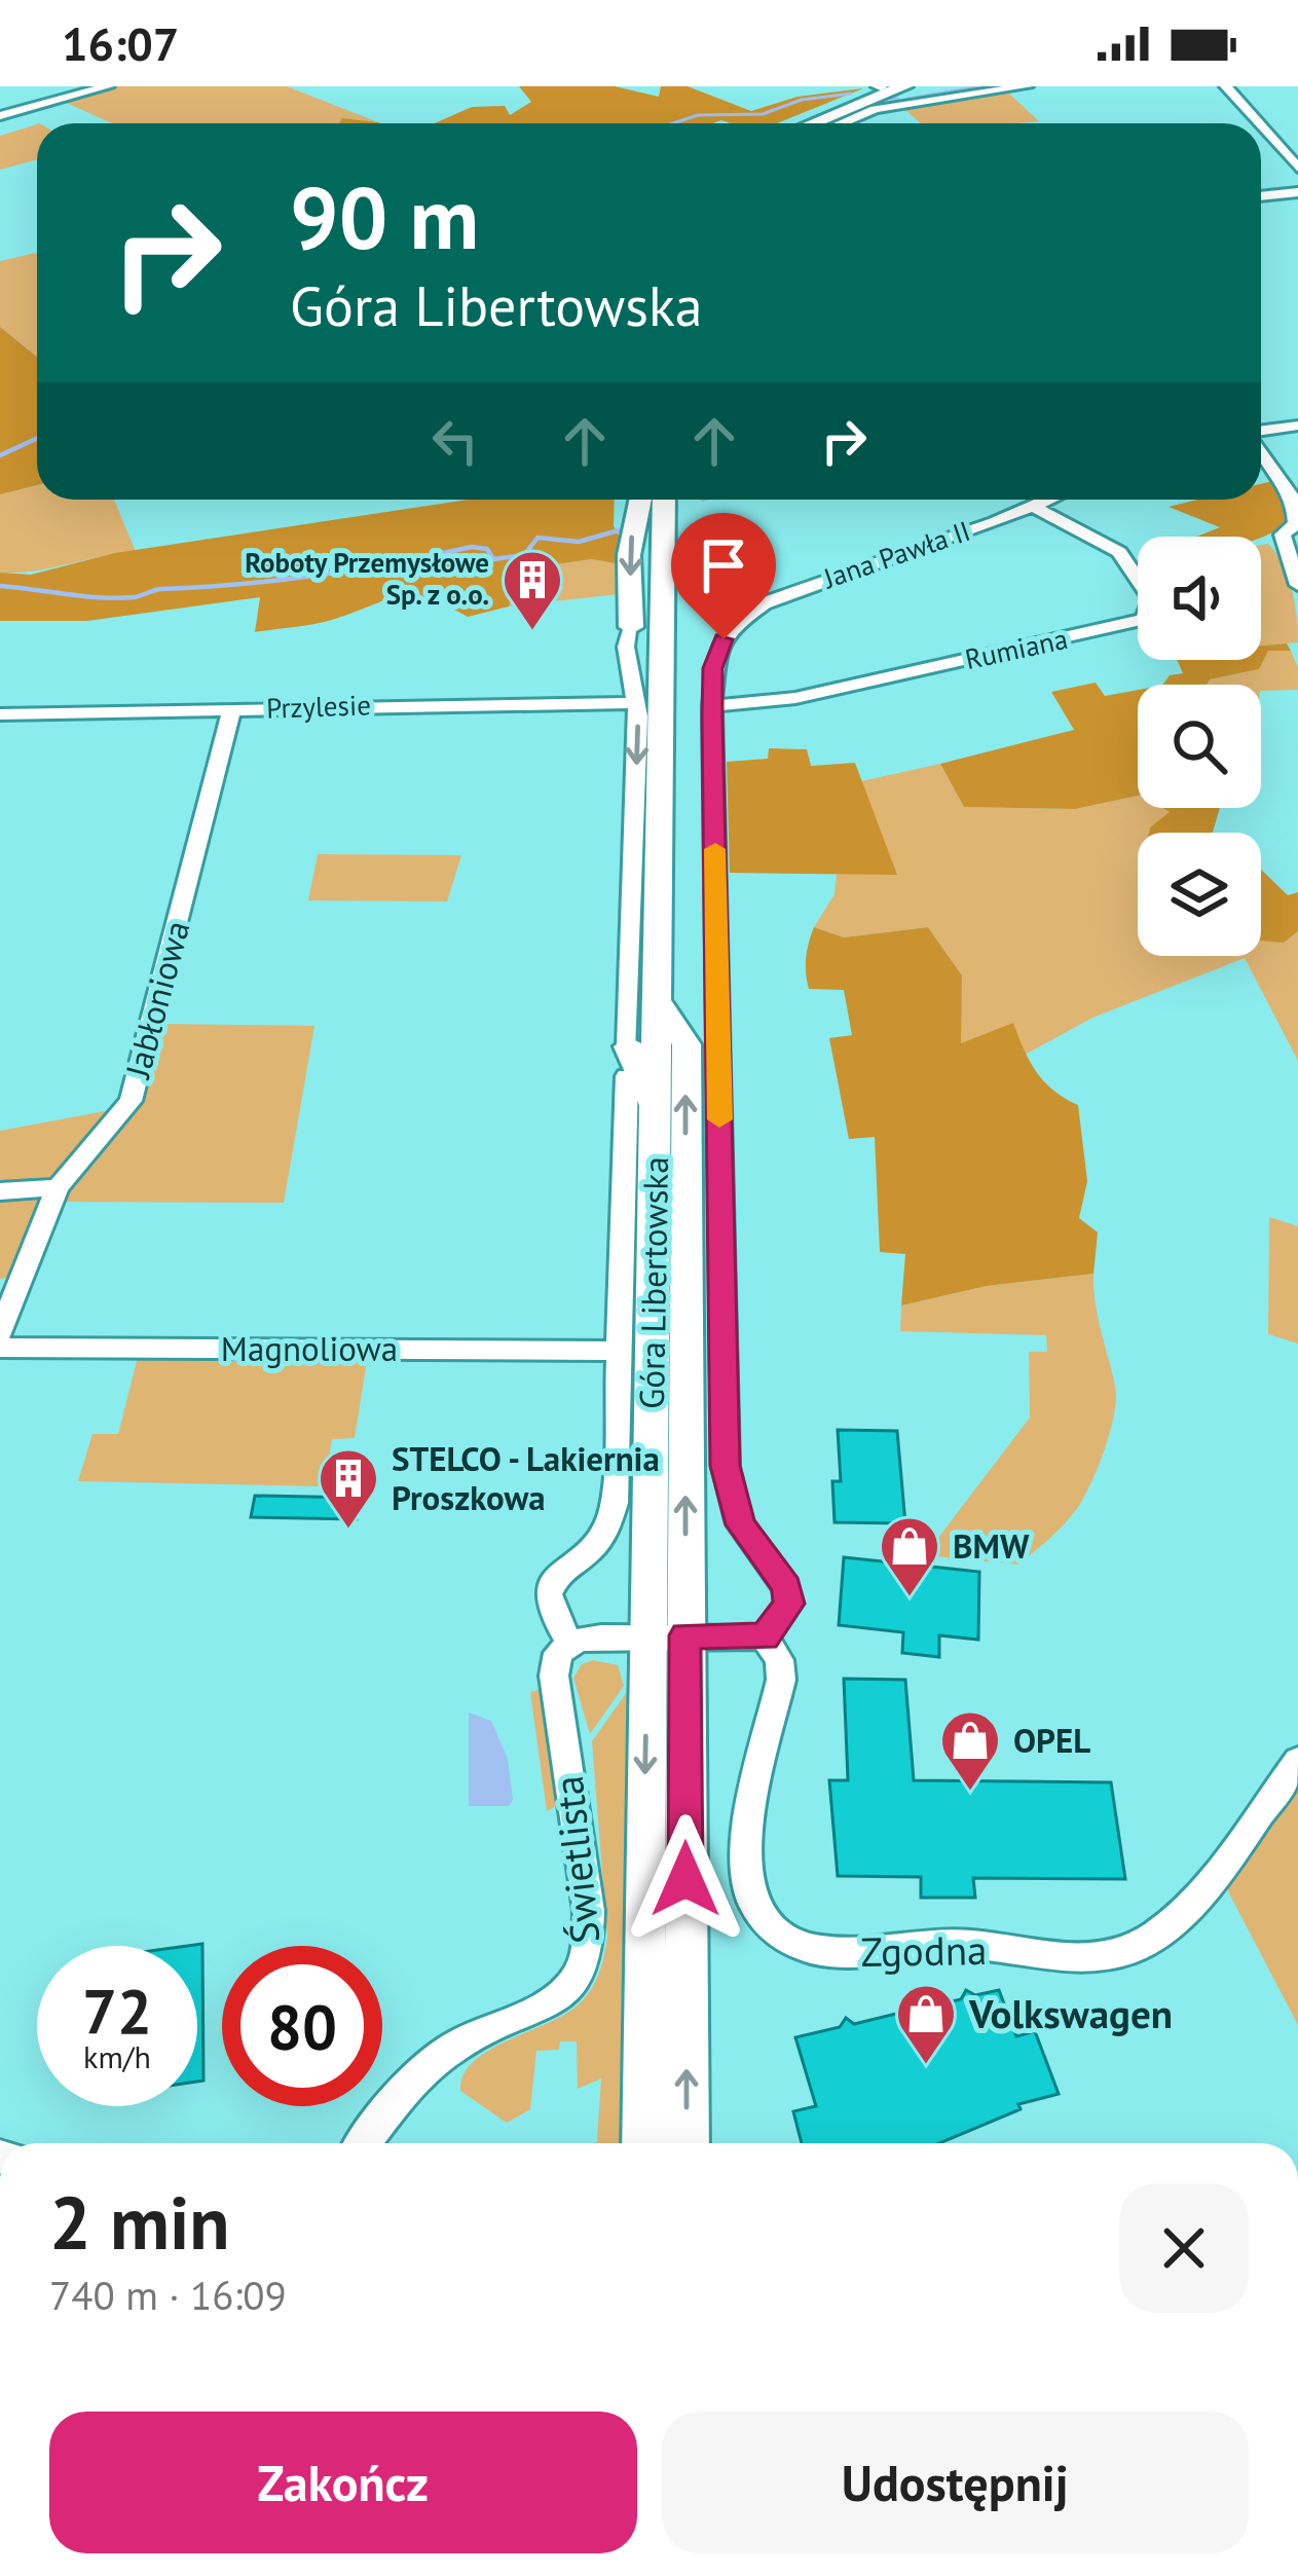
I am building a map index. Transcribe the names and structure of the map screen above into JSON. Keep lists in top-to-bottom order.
{
  "streets": {
    "highway": ["Góra Libertowska"],
    "street": [
      "Jana Pawła II",
      "Rumiana",
      "Przylesie",
      "Jabłoniowa",
      "Magnoliowa",
      "Świetlista",
      "Zgodna"
    ]
  },
  "crossings": [
    ["Jana Pawła II", "Rumiana"],
    ["Jana Pawła II", "Góra Libertowska"],
    ["Rumiana", "Góra Libertowska"],
    ["Przylesie", "Jabłoniowa"],
    ["Przylesie", "Góra Libertowska"],
    ["Góra Libertowska", "Magnoliowa"],
    ["Góra Libertowska", "Świetlista"],
    ["Góra Libertowska", "Zgodna"]
  ],
  "places": {
    "building": ["Roboty Przemysłowe Sp. z o.o.", "STELCO - Lakiernia Proszkowa"],
    "shop": ["BMW", "OPEL", "Volkswagen"]
  },
  "page": {
    "status": "16:07",
    "turn": ["90 m", "Góra Libertowska"],
    "speed": "72 km/h",
    "limit": "80",
    "heading": ["2 min", "740 m · 16:09"],
    "buttons": ["Zakończ", "Udostępnij"]
  }
}
